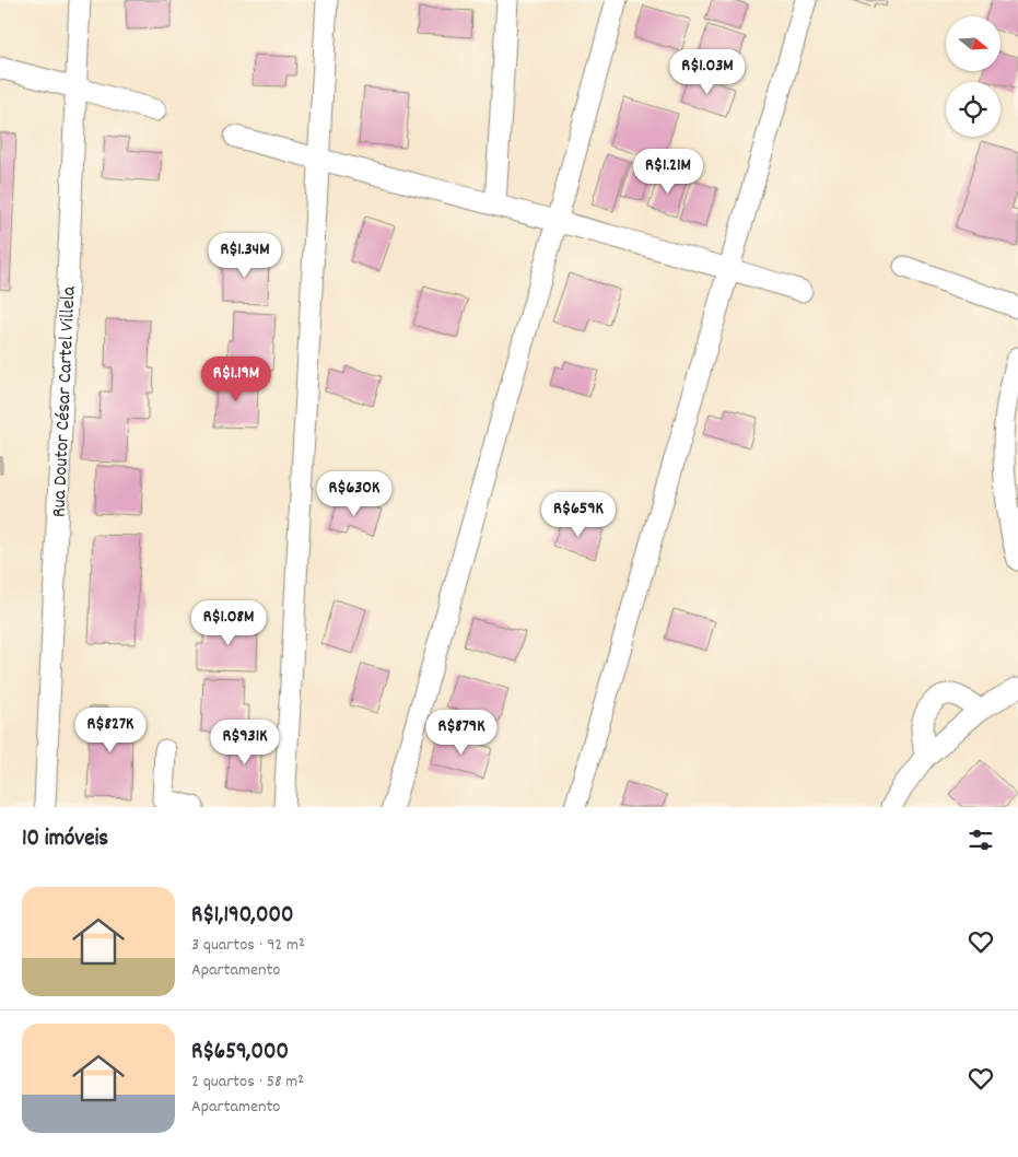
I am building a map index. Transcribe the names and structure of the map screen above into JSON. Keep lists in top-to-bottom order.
{
  "streets": {
    "street": ["Rua Doutor César Cartel Villela"]
  },
  "north": "right",
  "page": {
    "price": [
      "R$1.03M",
      "R$1.21M",
      "R$1.34M",
      "R$1.19M",
      "R$630K",
      "R$659K",
      "R$1.08M",
      "R$827K",
      "R$879K",
      "R$931K"
    ],
    "heading": "10 imóveis",
    "list": [
      {
        "name": "R$1,190,000",
        "note": "3 quartos · 92 m² · Apartamento"
      },
      {
        "name": "R$659,000",
        "note": "2 quartos · 58 m² · Apartamento"
      }
    ]
  }
}
